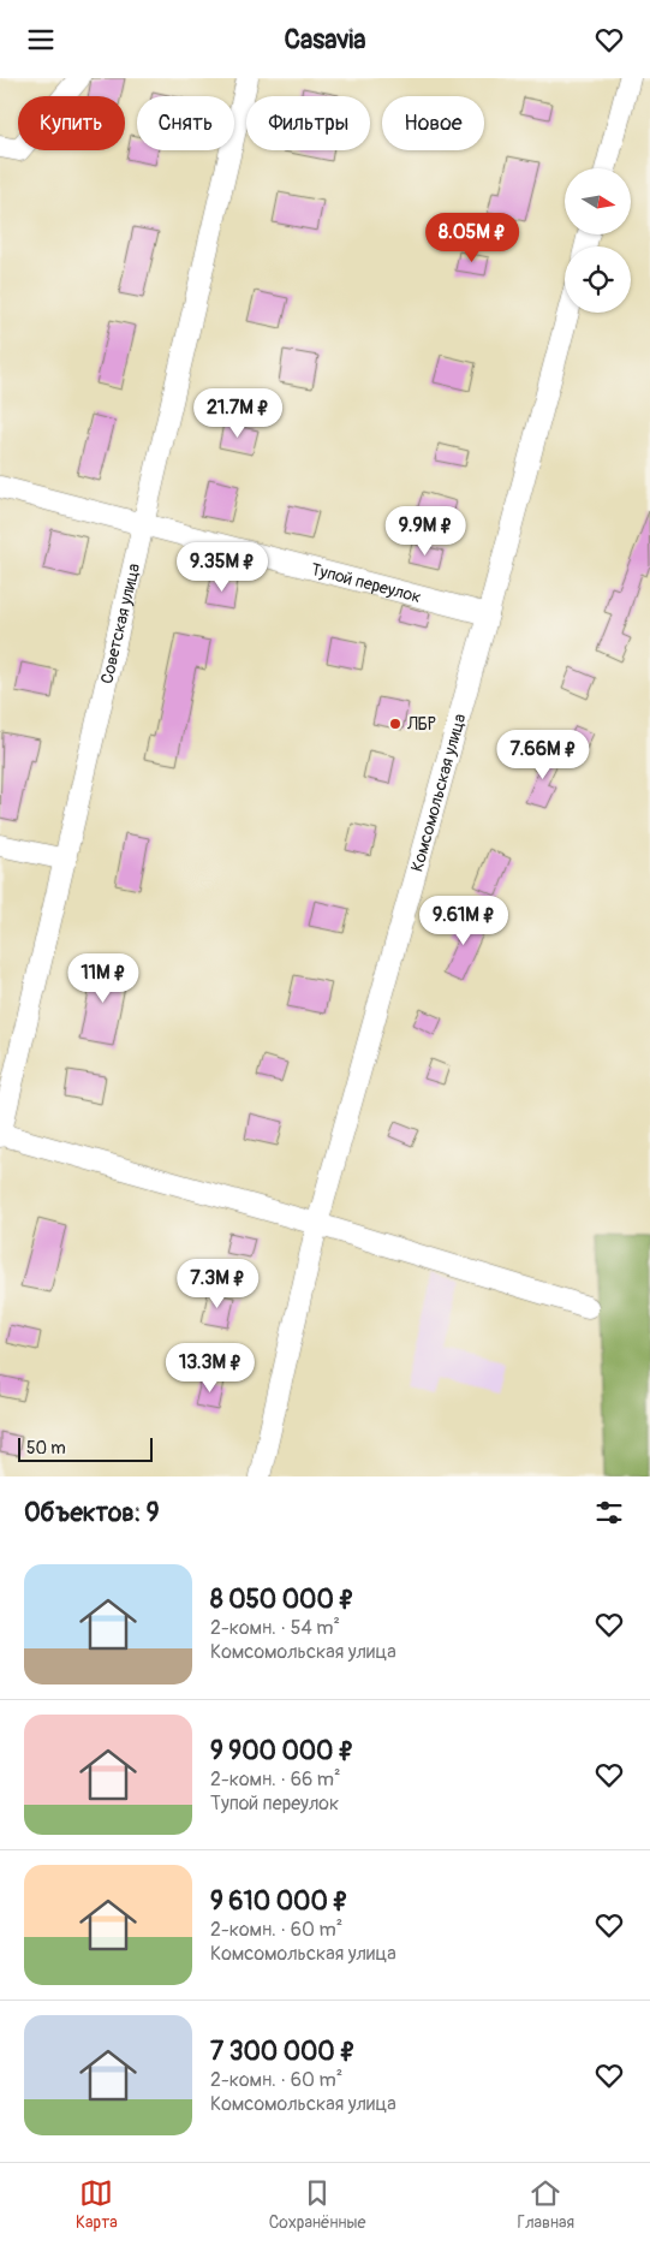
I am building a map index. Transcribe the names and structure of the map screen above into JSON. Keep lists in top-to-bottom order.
{
  "streets": {
    "street": ["Тупой переулок", "Советская улица", "Комсомольская улица"]
  },
  "crossings": [
    ["Тупой переулок", "Советская улица"],
    ["Тупой переулок", "Комсомольская улица"]
  ],
  "places": ["ЛБР"],
  "scale_bar": "50 m",
  "north": "right",
  "page": {
    "header": "Casavia",
    "chip": [
      "Купить",
      "Снять",
      "Фильтры",
      "Новое"
    ],
    "price": [
      "8.05M ₽",
      "21.7M ₽",
      "9.9M ₽",
      "9.35M ₽",
      "7.66M ₽",
      "9.61M ₽",
      "11M ₽",
      "7.3M ₽",
      "13.3M ₽"
    ],
    "scale": "50 m",
    "heading": "Объектов: 9",
    "list": [
      {
        "name": "8 050 000 ₽",
        "note": "2-комн. · 54 m² · Комсомольская улица"
      },
      {
        "name": "9 900 000 ₽",
        "note": "2-комн. · 66 m² · Тупой переулок"
      },
      {
        "name": "9 610 000 ₽",
        "note": "2-комн. · 60 m² · Комсомольская улица"
      },
      {
        "name": "7 300 000 ₽",
        "note": "2-комн. · 60 m² · Комсомольская улица"
      }
    ],
    "tabs": ["Карта", "Сохранённые", "Главная"]
  }
}
